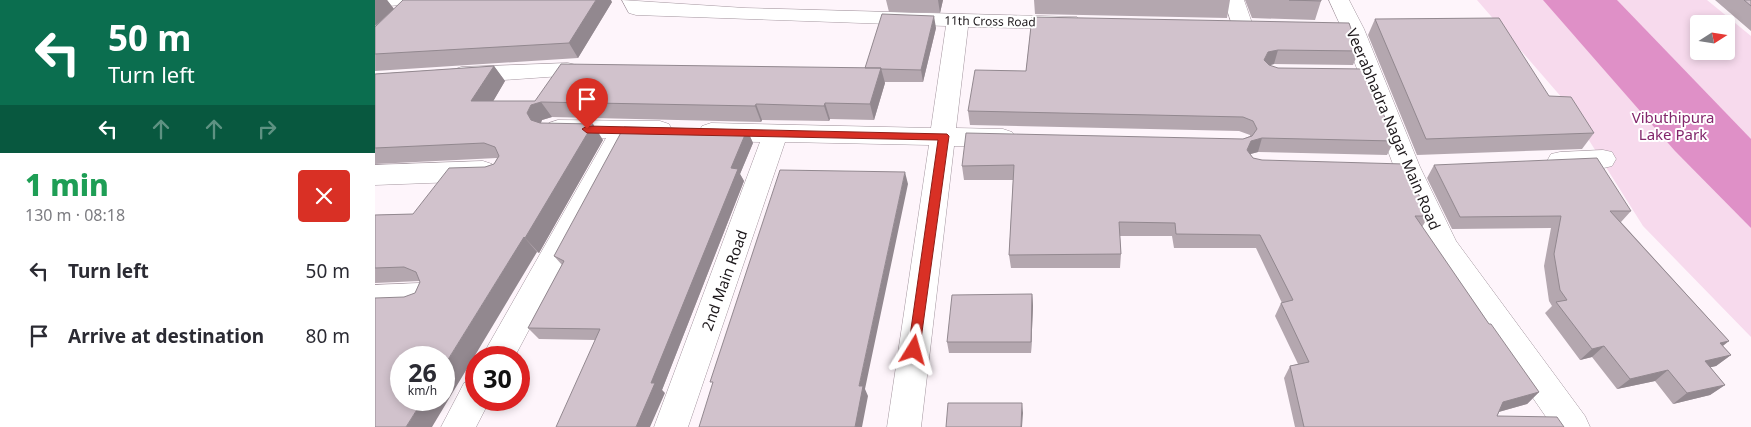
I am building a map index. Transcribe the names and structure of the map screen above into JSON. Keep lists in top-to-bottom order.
{
  "streets": {
    "street": ["11th Cross Road", "Veerabhadra Nagar Main Road", "2nd Main Road"]
  },
  "parks": ["Vibuthipura Lake Park"],
  "north": "right",
  "page": {
    "turn": ["50 m", "Turn left"],
    "heading": ["1 min", "130 m · 08:18"],
    "list": [
      {
        "name": "Turn left",
        "value": "50 m"
      },
      {
        "name": "Arrive at destination",
        "value": "80 m"
      }
    ],
    "speed": "26 km/h",
    "limit": "30"
  }
}
